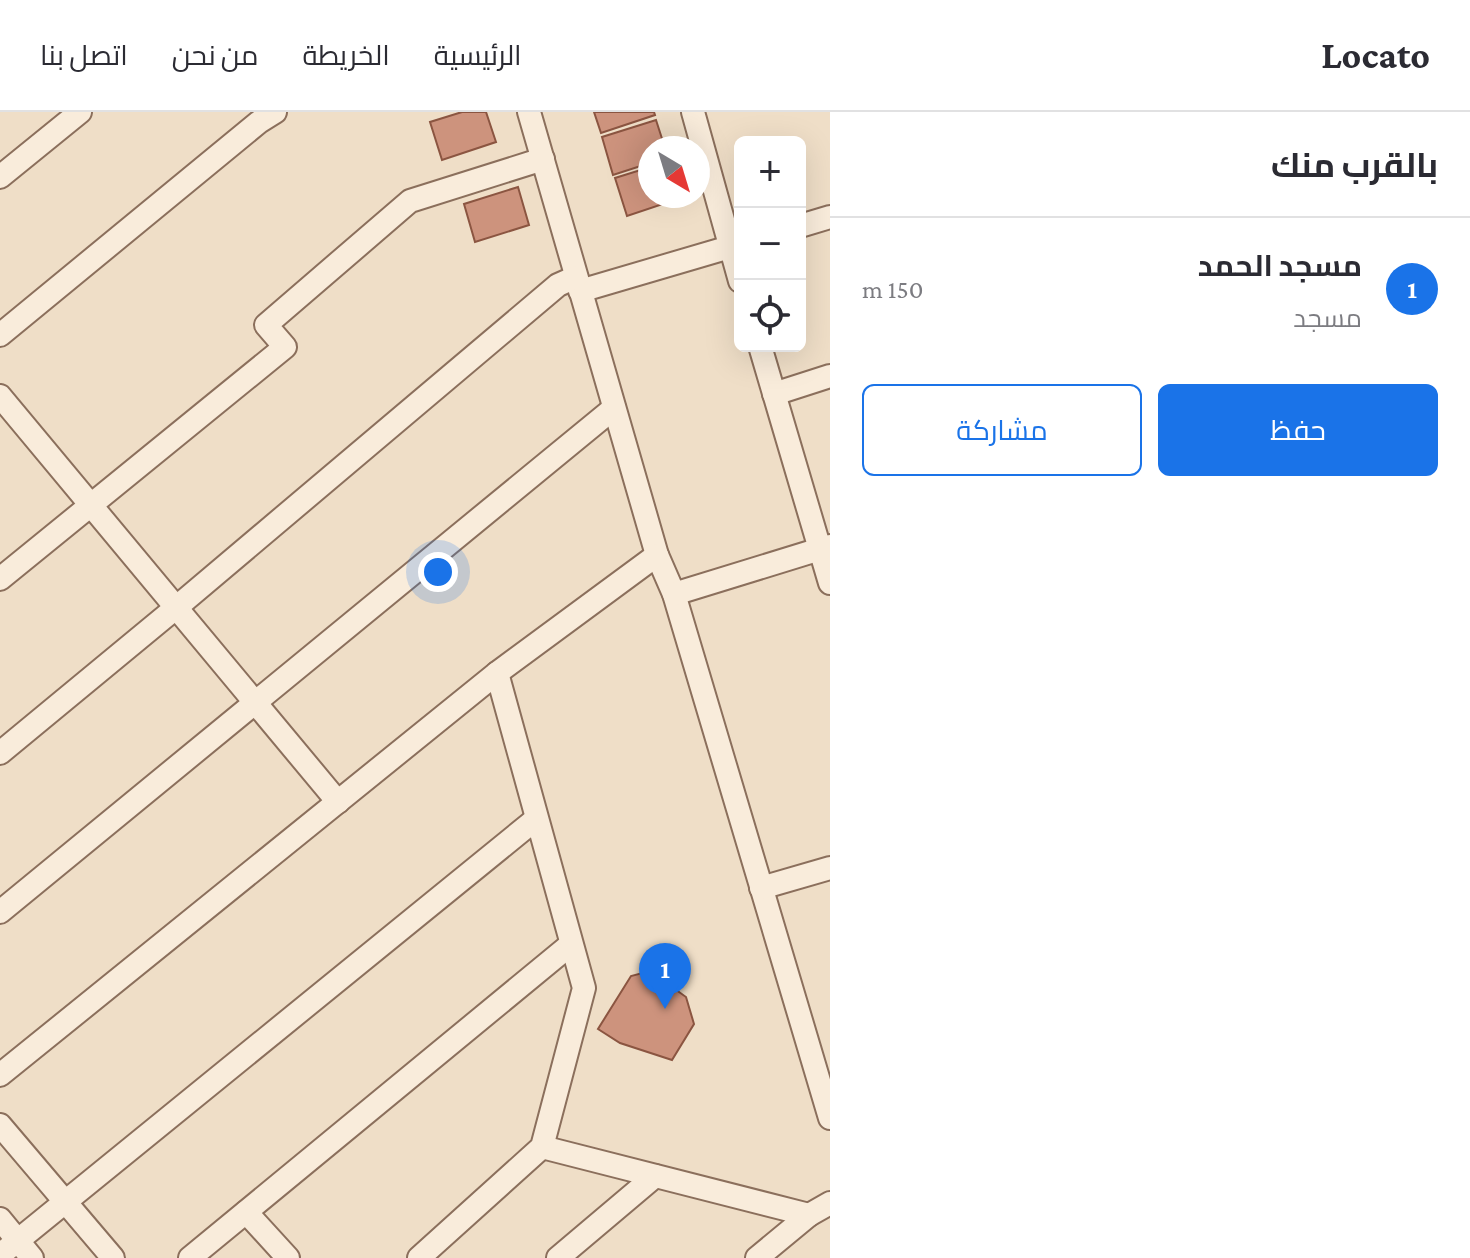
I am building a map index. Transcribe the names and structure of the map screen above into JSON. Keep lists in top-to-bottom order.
{
  "north": "bottom right",
  "page": {
    "header": "Locato",
    "nav": [
      "الرئيسية",
      "الخريطة",
      "من نحن",
      "اتصل بنا"
    ],
    "heading": "بالقرب منك",
    "map_buttons": ["+", "−"],
    "list": [
      {
        "mark": "1",
        "name": "مسجد الحمد",
        "note": "مسجد",
        "value": "150 m"
      }
    ],
    "buttons": ["حفظ", "مشاركة"],
    "pins": "1"
  }
}
